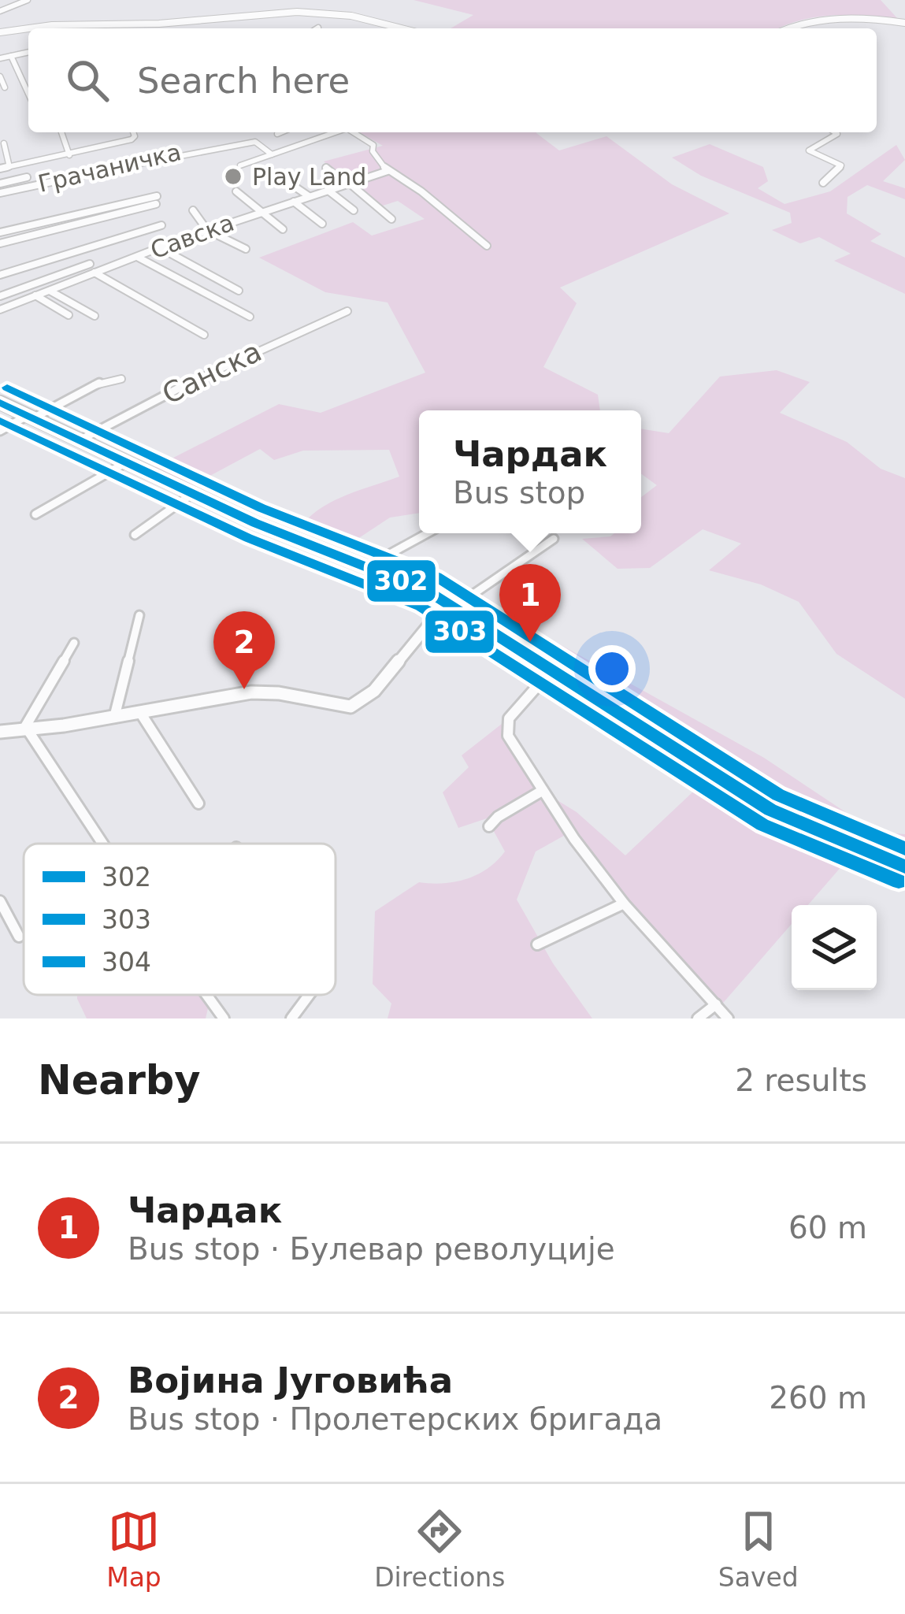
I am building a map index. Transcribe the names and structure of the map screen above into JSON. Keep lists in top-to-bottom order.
{
  "streets": {
    "street": ["Грачаничка", "Савска", "Санска"]
  },
  "places": ["Play Land"],
  "lines": ["transit line 304", "transit line 302", "transit line 303"],
  "legend": ["302", "303", "304"],
  "page": {
    "search": "Search here",
    "popup": ["Чардак", "Bus stop"],
    "pins": ["1", "2"],
    "heading": ["Nearby", "2 results"],
    "list": [
      {
        "mark": "1",
        "name": "Чардак",
        "note": "Bus stop · Булевар револуције",
        "value": "60 m"
      },
      {
        "mark": "2",
        "name": "Војина Југовића",
        "note": "Bus stop · Пролетерских бригада",
        "value": "260 m"
      }
    ],
    "nav": ["Map", "Directions", "Saved"]
  }
}
